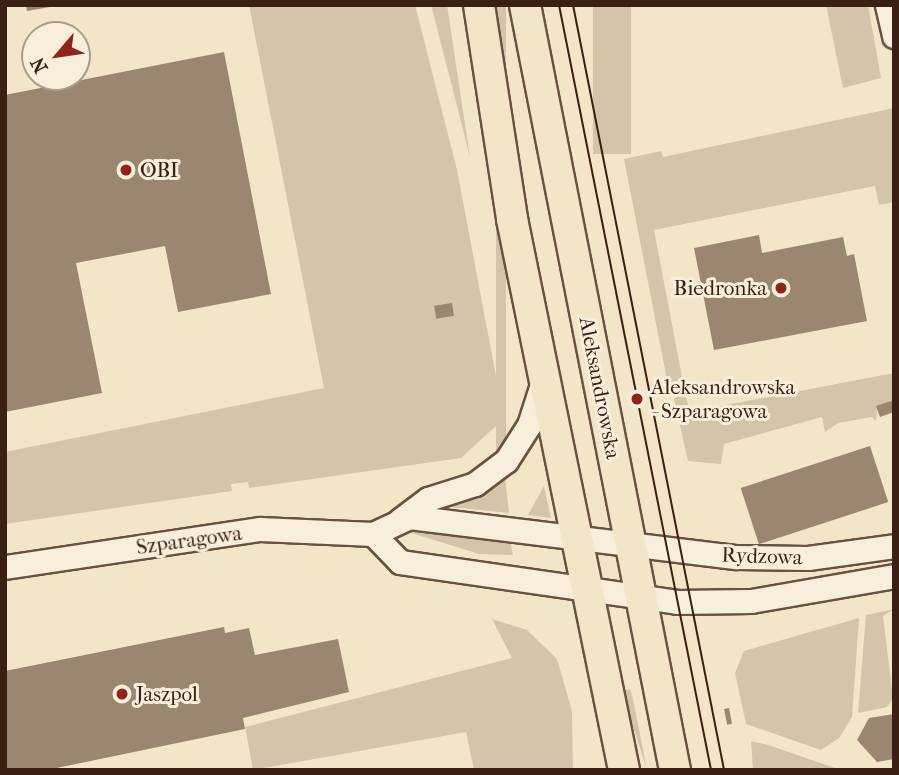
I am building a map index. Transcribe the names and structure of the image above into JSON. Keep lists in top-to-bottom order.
{
  "streets": {
    "main road": ["Aleksandrowska"],
    "street": ["Szparagowa", "Rydzowa"]
  },
  "crossings": [
    ["Aleksandrowska", "Rydzowa"]
  ],
  "places": [
    "OBI",
    "Biedronka",
    "Aleksandrowska - Szparagowa",
    "Jaszpol"
  ],
  "north": "bottom left"
}
